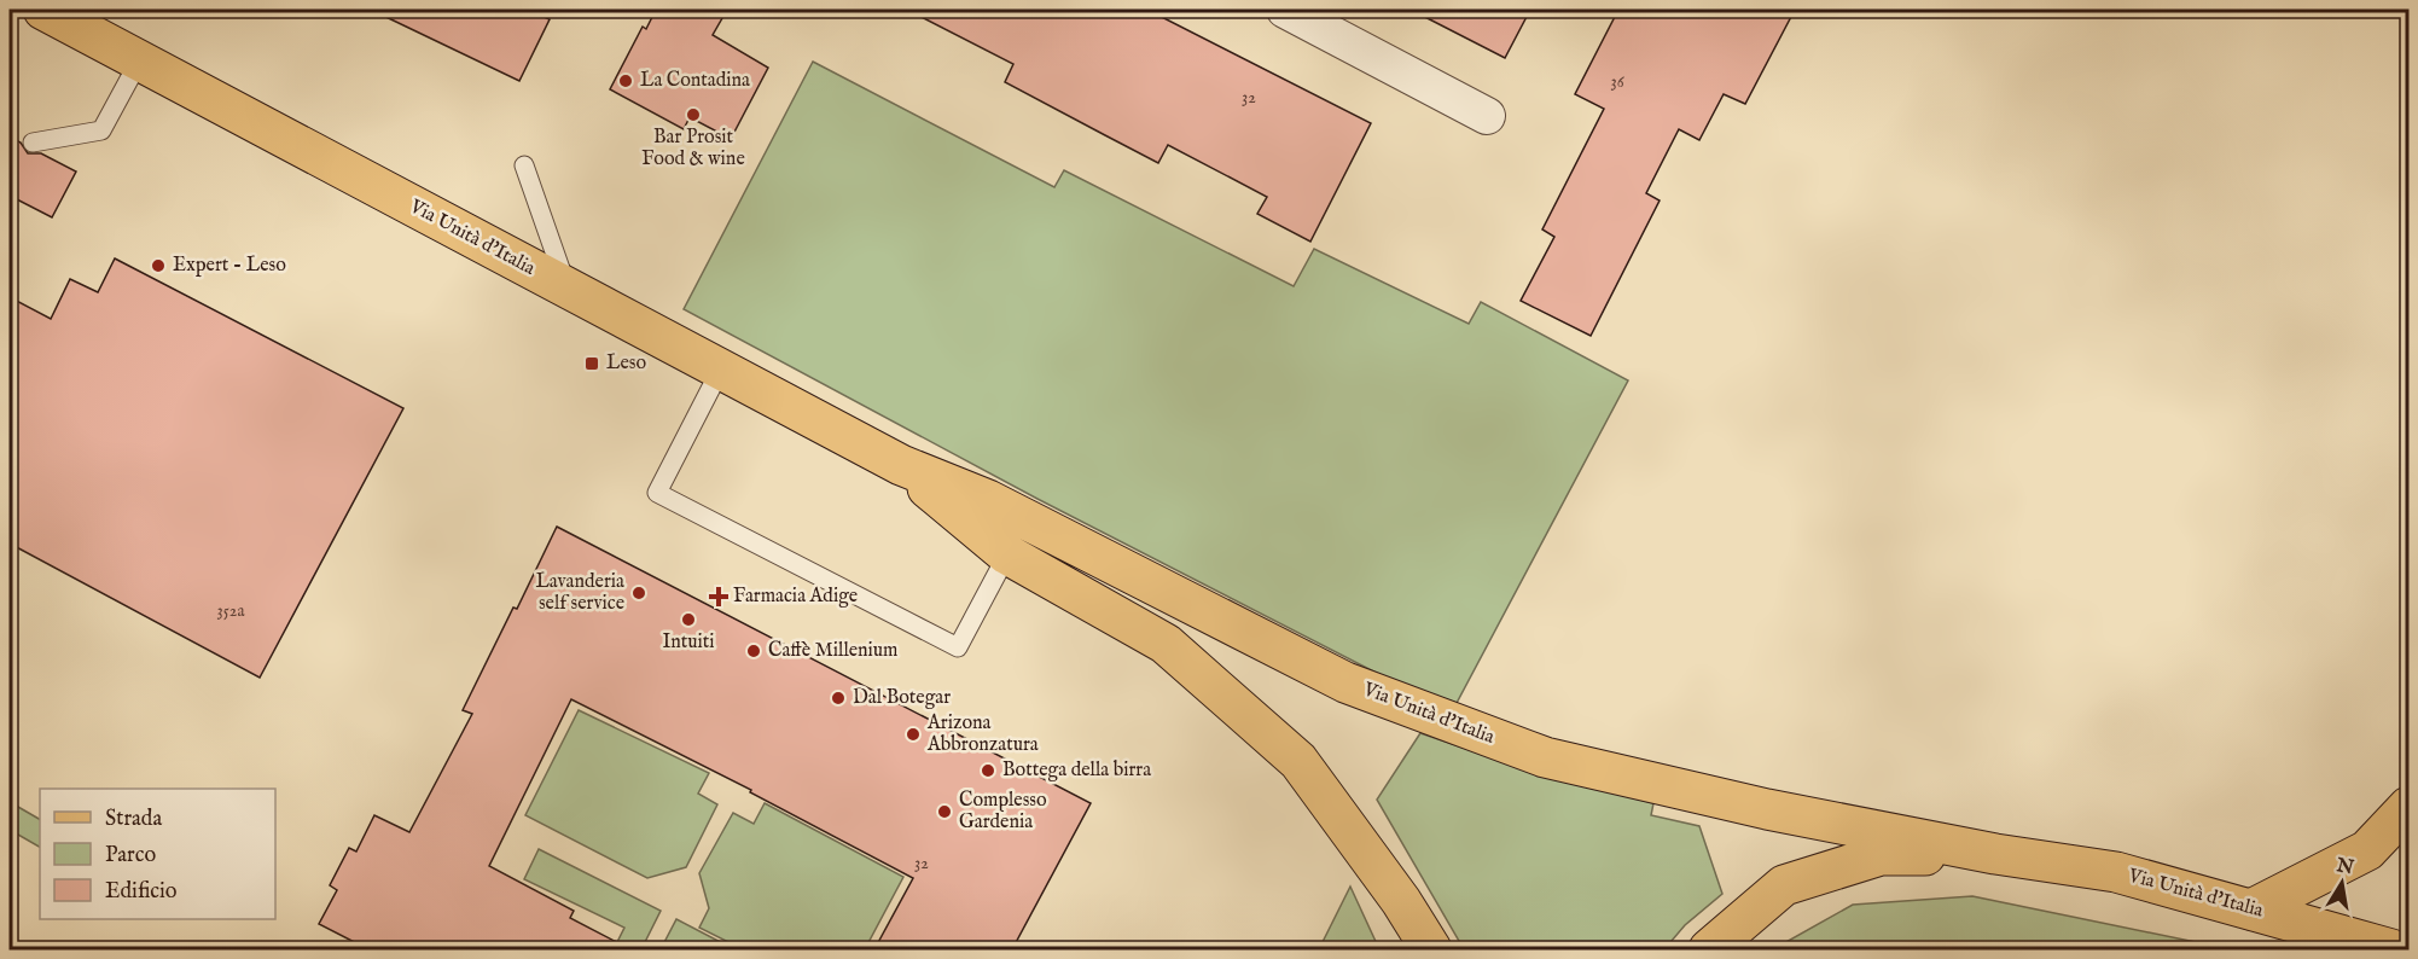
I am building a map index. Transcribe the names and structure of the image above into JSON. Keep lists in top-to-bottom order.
{
  "streets": {
    "main road": ["Via Unità d'Italia"]
  },
  "places": {
    "other": [
      "La Contadina",
      "Bar Prosit Food & wine",
      "Expert - Leso",
      "Lavanderia self service",
      "Intuiti",
      "Caffè Millenium",
      "Dal Botegar",
      "Arizona Abbronzatura",
      "Bottega della birra",
      "Complesso Gardenia"
    ],
    "transit": ["Leso"],
    "health": ["Farmacia Adige"]
  },
  "house_numbers": [
    "36",
    "32",
    "352a",
    "32"
  ],
  "legend": ["Strada", "Parco", "Edificio"],
  "north": "top"
}
